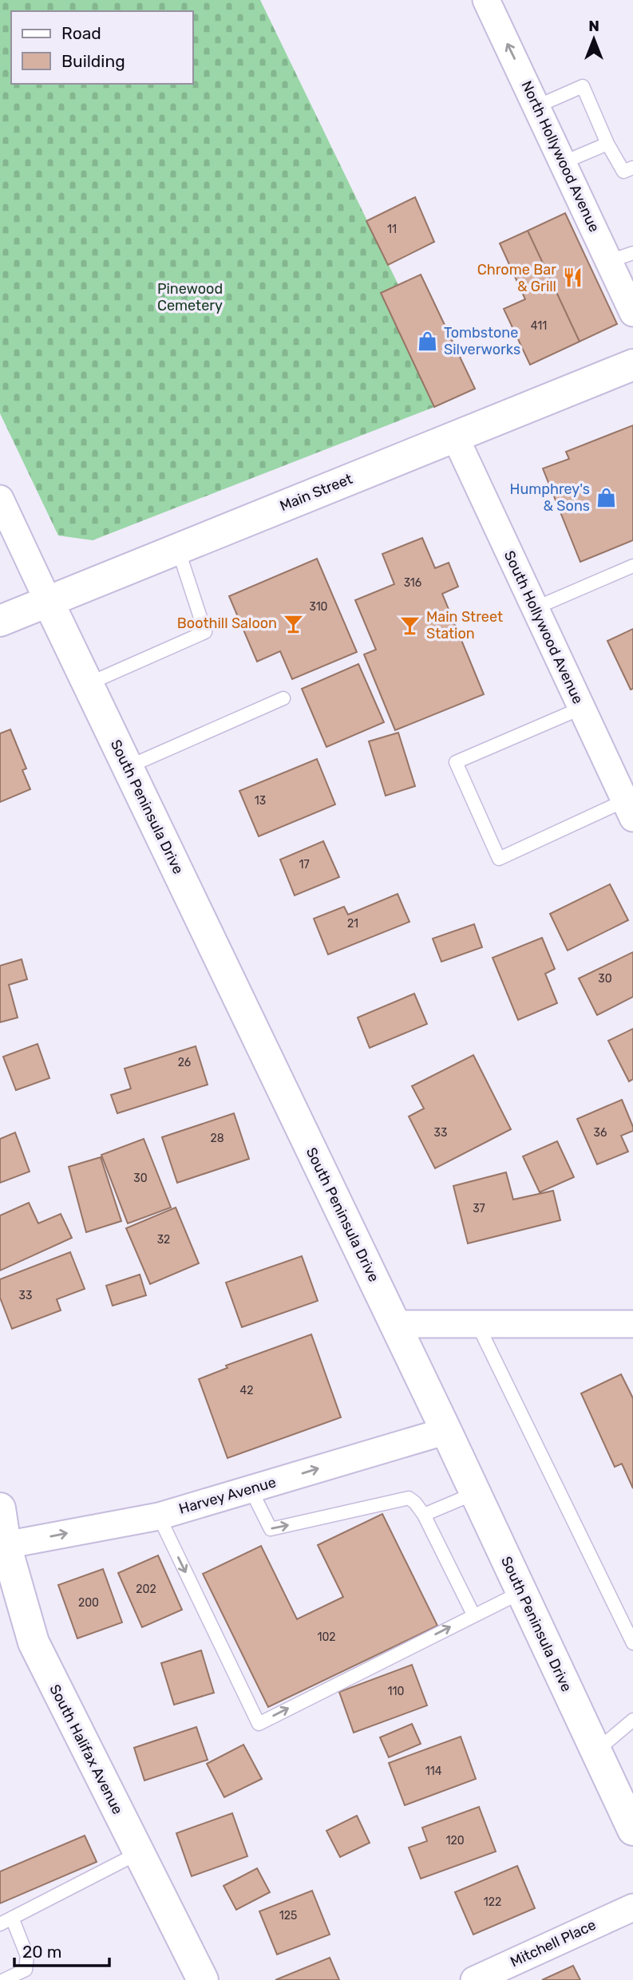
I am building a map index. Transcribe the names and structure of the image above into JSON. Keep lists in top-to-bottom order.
{
  "streets": {
    "street": [
      "North Hollywood Avenue",
      "Main Street",
      "South Hollywood Avenue",
      "South Peninsula Drive",
      "Harvey Avenue",
      "South Halifax Avenue",
      "Mitchell Place"
    ]
  },
  "crossings": [
    ["Main Street", "South Hollywood Avenue"],
    ["Main Street", "South Peninsula Drive"],
    ["South Peninsula Drive", "Harvey Avenue"],
    ["Harvey Avenue", "South Halifax Avenue"]
  ],
  "one_way": ["Harvey Avenue"],
  "parks": ["Pinewood Cemetery"],
  "places": {
    "restaurant": ["Chrome Bar & Grill"],
    "shop": ["Tombstone Silverworks", "Humphrey's & Sons"],
    "bar": ["Boothill Saloon", "Main Street Station"]
  },
  "house_numbers": [
    "11",
    "411",
    "316",
    "310",
    "13",
    "17",
    "21",
    "30",
    "26",
    "33",
    "36",
    "28",
    "30",
    "37",
    "32",
    "33",
    "42",
    "202",
    "200",
    "102",
    "110",
    "114",
    "120",
    "122",
    "125"
  ],
  "legend": ["Road", "Building"],
  "scale_bar": "20 m",
  "north": "top"
}
